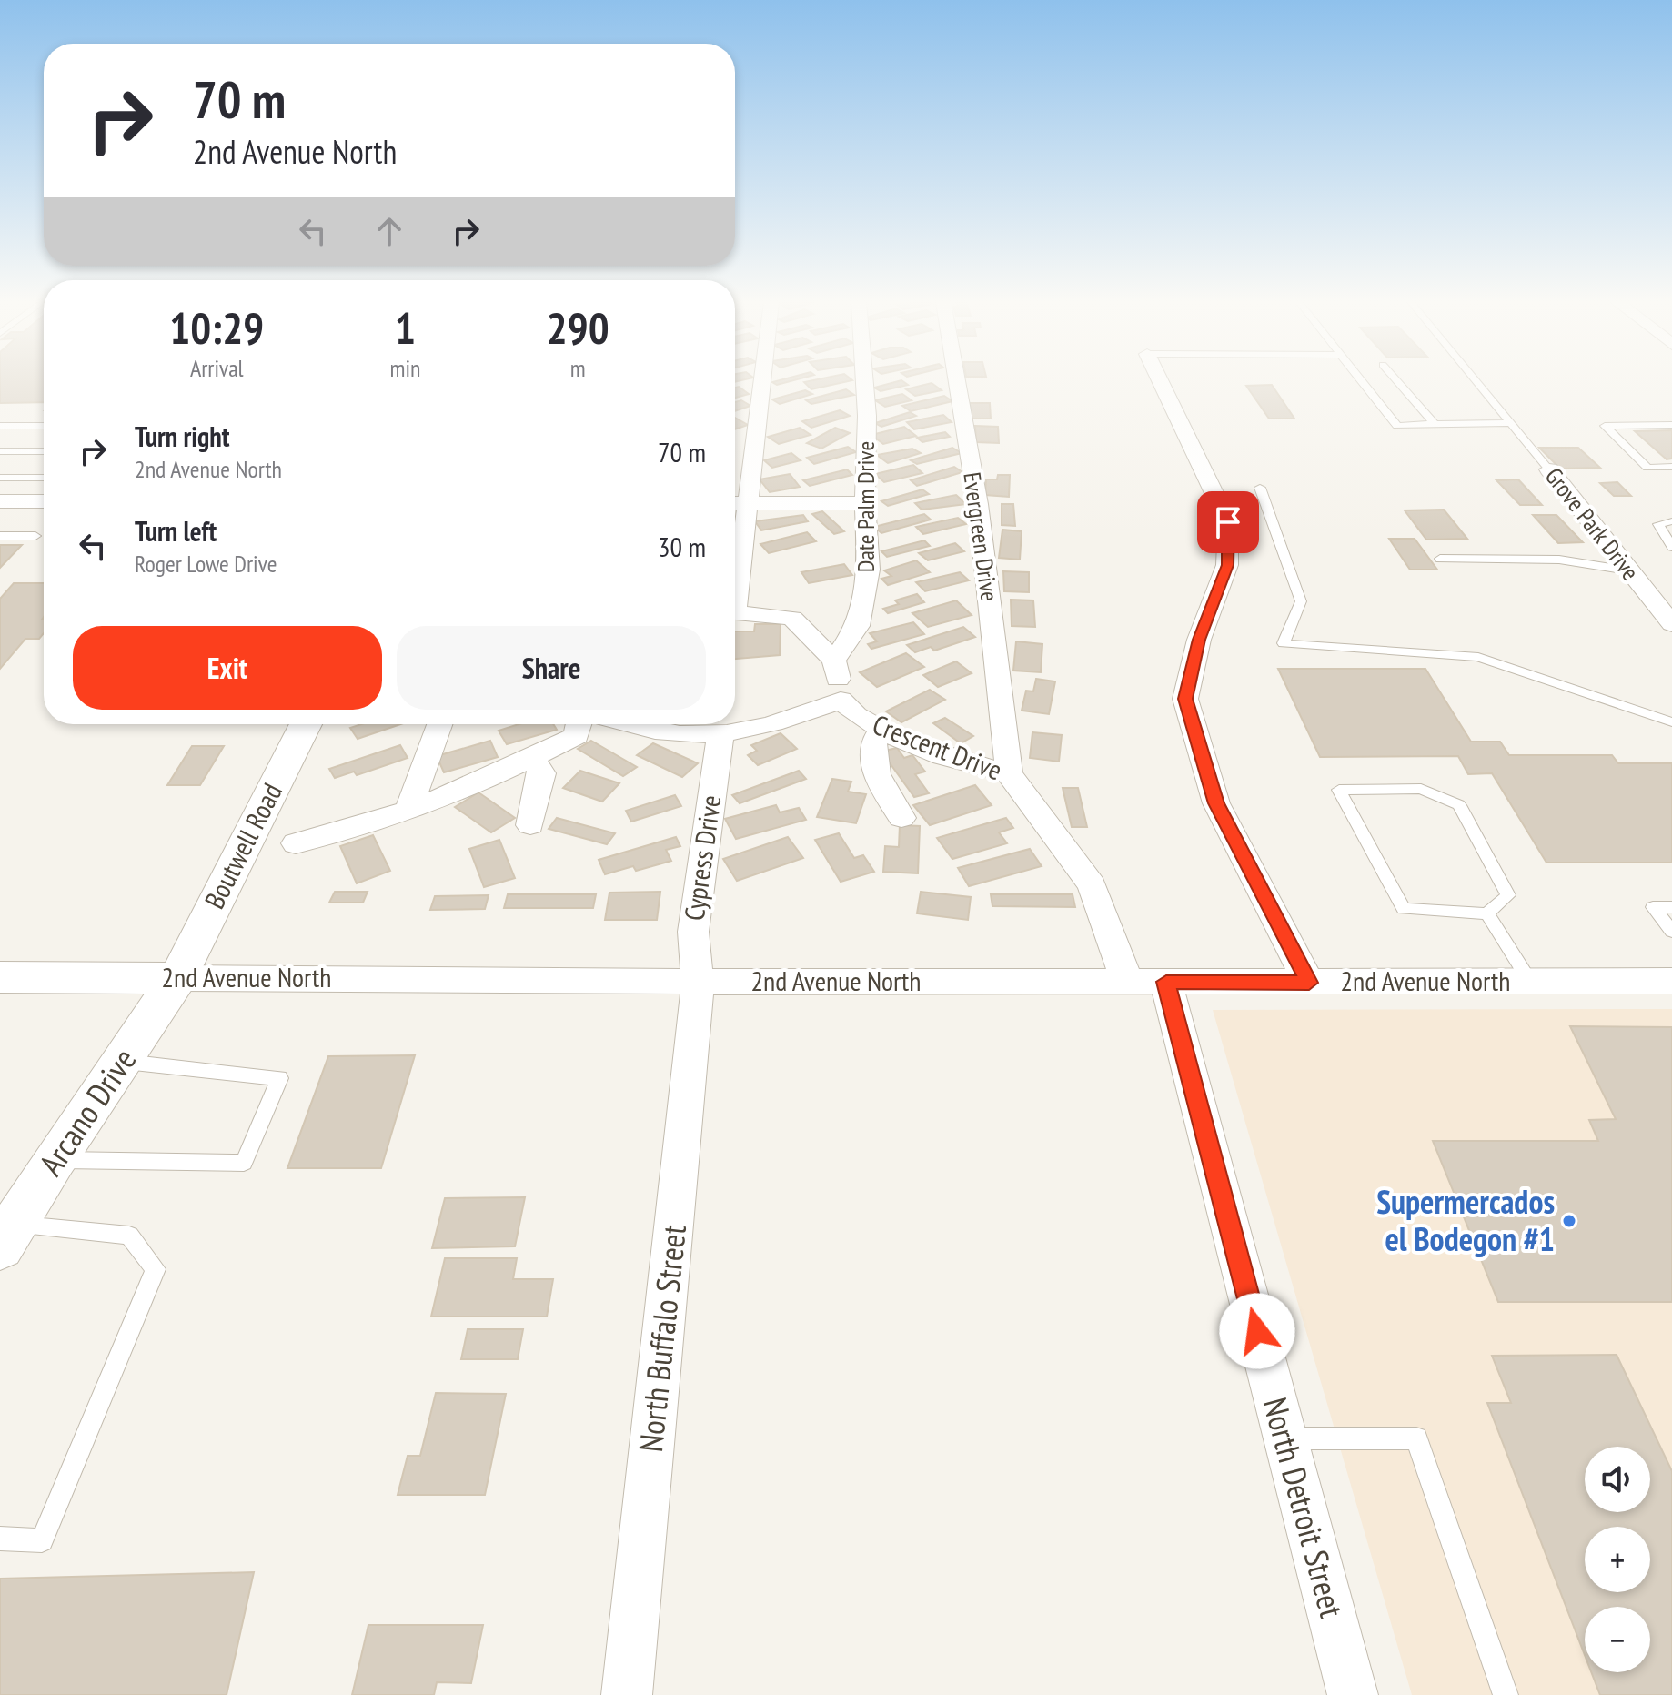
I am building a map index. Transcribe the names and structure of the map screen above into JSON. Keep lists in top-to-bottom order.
{
  "streets": {
    "street": [
      "Date Palm Drive",
      "Grove Park Drive",
      "Evergreen Drive",
      "Crescent Drive",
      "Boutwell Road",
      "Cypress Drive",
      "2nd Avenue North",
      "Arcano Drive",
      "North Buffalo Street",
      "North Detroit Street"
    ]
  },
  "crossings": [
    ["Evergreen Drive", "Crescent Drive"],
    ["Crescent Drive", "Cypress Drive"],
    ["Crescent Drive", "2nd Avenue North"],
    ["Crescent Drive", "North Detroit Street"],
    ["Boutwell Road", "2nd Avenue North"],
    ["Boutwell Road", "Arcano Drive"],
    ["Cypress Drive", "2nd Avenue North"],
    ["Cypress Drive", "North Buffalo Street"],
    ["2nd Avenue North", "Arcano Drive"],
    ["2nd Avenue North", "North Buffalo Street"],
    ["2nd Avenue North", "North Detroit Street"]
  ],
  "places": ["Supermercados el Bodegon #1"],
  "page": {
    "turn": ["70 m", "2nd Avenue North"],
    "eta": [
      "10:29",
      "Arrival",
      "1",
      "min",
      "290",
      "m"
    ],
    "list": [
      {
        "name": "Turn right",
        "note": "2nd Avenue North",
        "value": "70 m"
      },
      {
        "name": "Turn left",
        "note": "Roger Lowe Drive",
        "value": "30 m"
      }
    ],
    "buttons": ["Exit", "Share"],
    "map_buttons": ["+", "−"]
  }
}
